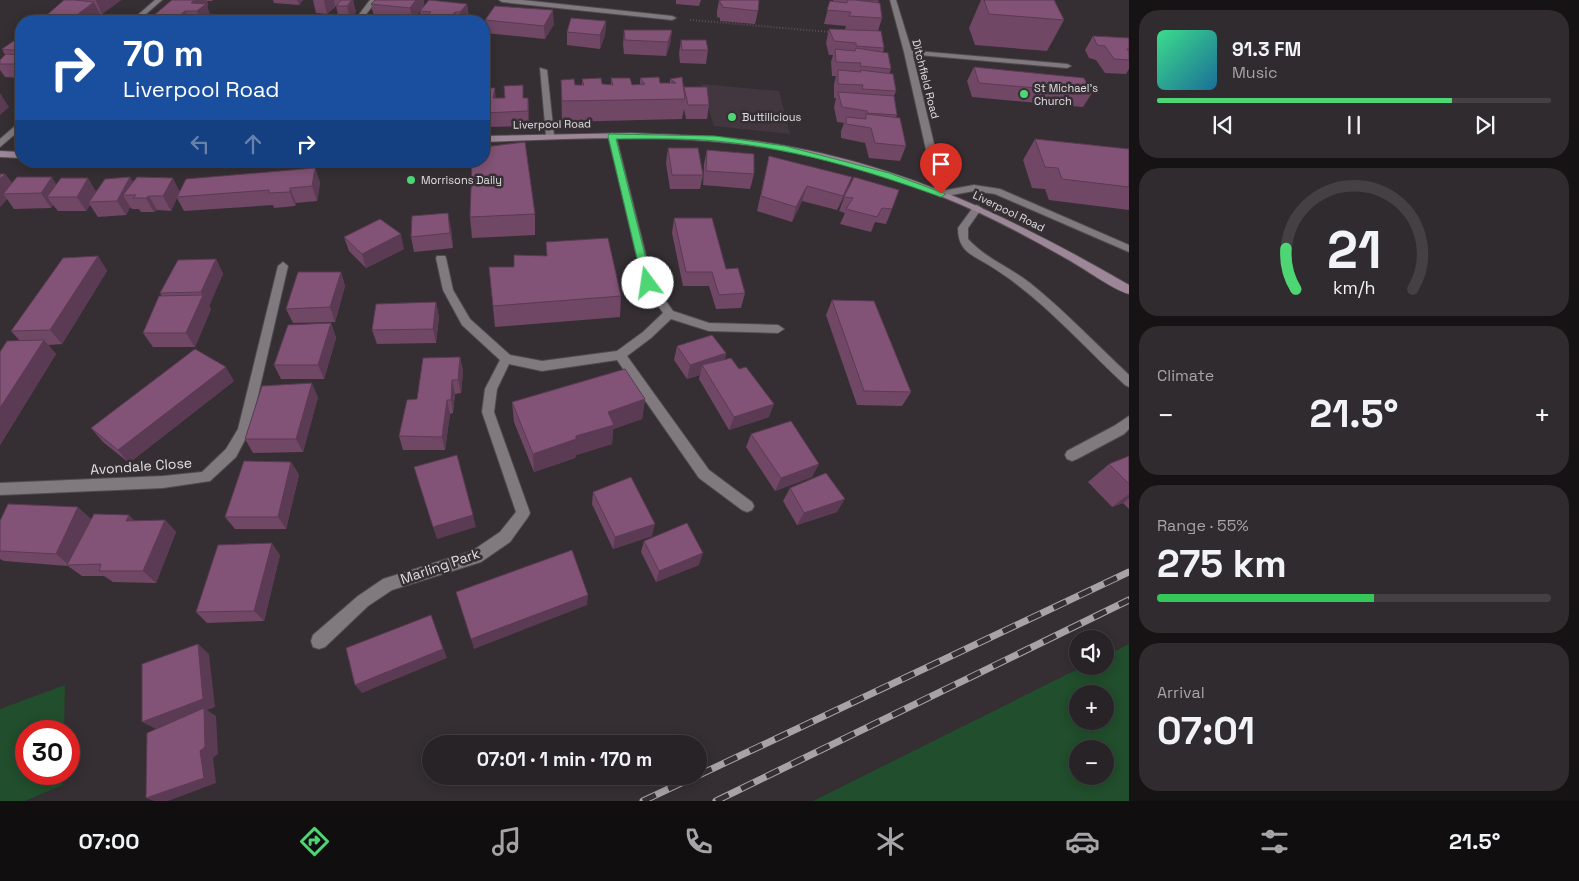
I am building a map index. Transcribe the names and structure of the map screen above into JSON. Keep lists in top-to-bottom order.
{
  "streets": {
    "main road": ["Liverpool Road"],
    "street": ["Ditchfield Road", "Avondale Close", "Marling Park"]
  },
  "crossings": [
    ["Ditchfield Road", "Liverpool Road"]
  ],
  "places": ["St Michael's Church", "Buttilicious", "Morrisons Daily"],
  "page": {
    "turn": ["70 m", "Liverpool Road"],
    "song": ["91.3 FM", "Music"],
    "tile": [
      "Climate",
      ["Range · 55%", "275 km"],
      ["Arrival", "07:01"]
    ],
    "heat": ["−", "21.5°", "+"],
    "map_buttons": ["+", "−"],
    "limit": "30",
    "trip": "07:01 · 1 min · 170 m",
    "tabs": ["07:00", "21.5°"],
    "gauge": ["21", "km/h"]
  }
}
